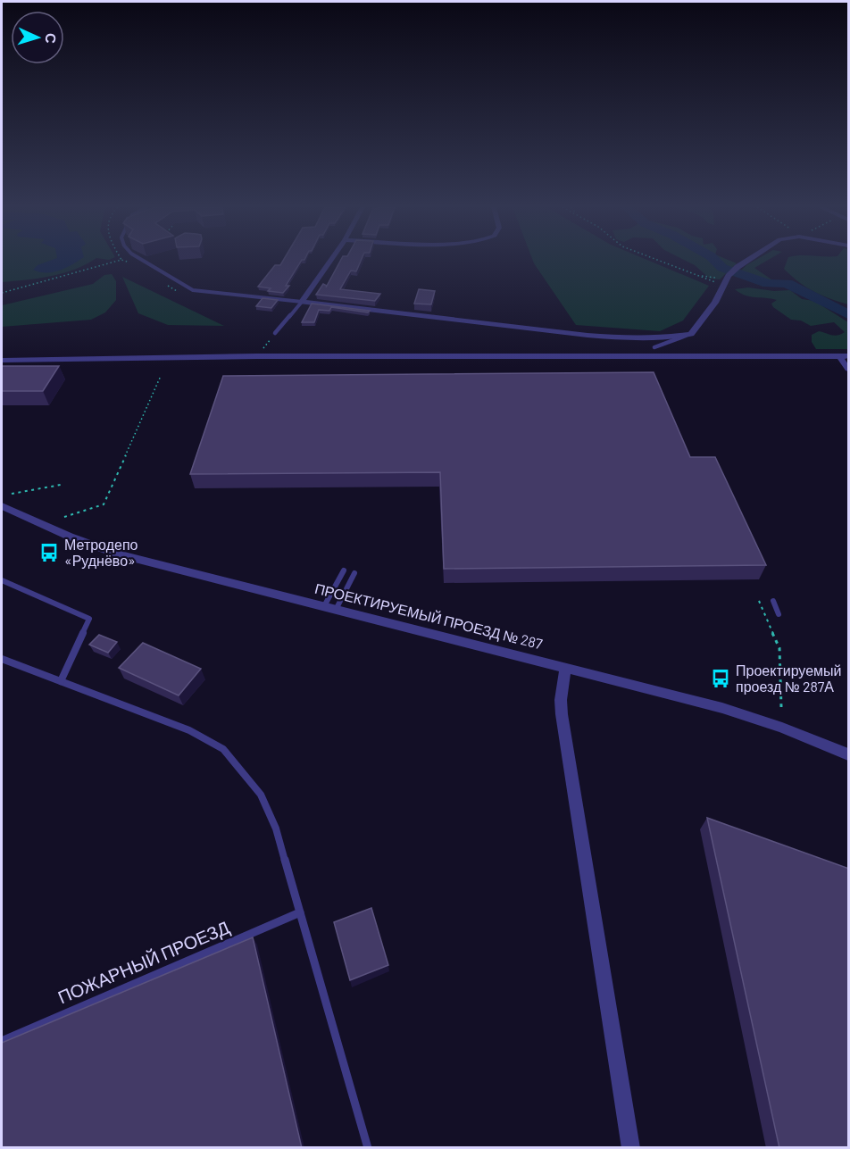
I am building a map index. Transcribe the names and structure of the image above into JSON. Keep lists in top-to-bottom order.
{
  "streets": {
    "street": ["ПРОЕКТИРУЕМЫЙ ПРОЕЗД № 287"],
    "lane": ["ПОЖАРНЫЙ ПРОЕЗД"]
  },
  "places": {
    "bus stop": ["Метродепо «Руднёво»", "Проектируемый проезд № 287А"]
  },
  "north": "right"
}
